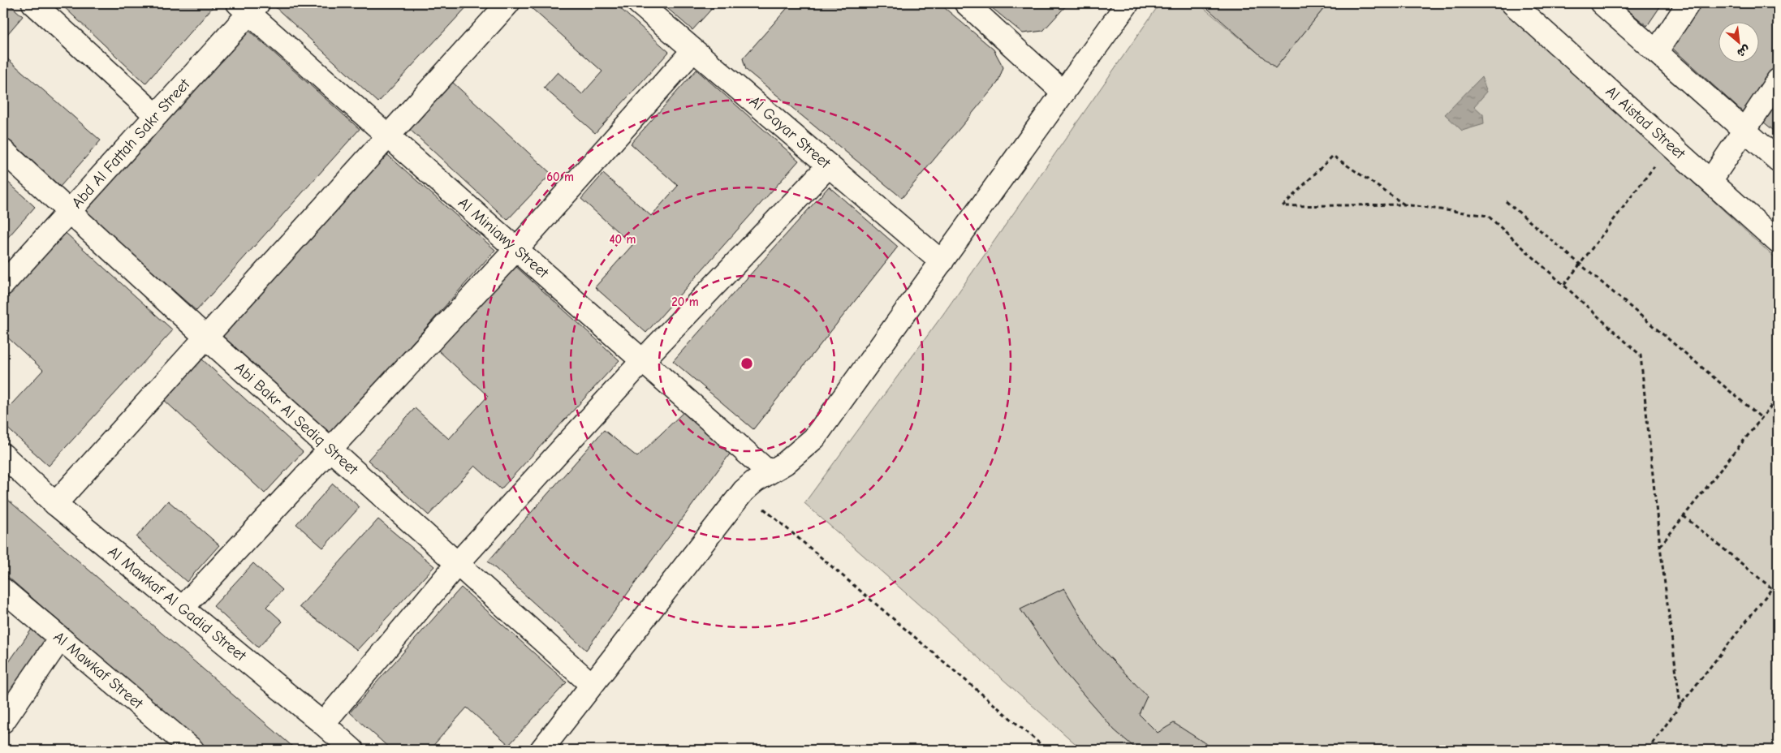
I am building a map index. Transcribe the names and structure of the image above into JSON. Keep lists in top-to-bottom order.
{
  "streets": {
    "street": [
      "Al Aistad Street",
      "Al Gayar Street",
      "Abd Al Fattah Sakr Street",
      "Al Miniawy Street",
      "Abi Bakr Al Sediq Street",
      "Al Mawkaf Al Gadid Street",
      "Al Mawkaf Street"
    ]
  },
  "crossings": [
    ["Abd Al Fattah Sakr Street", "Al Miniawy Street"],
    ["Abd Al Fattah Sakr Street", "Abi Bakr Al Sediq Street"]
  ],
  "north": "bottom right",
  "rings": ["60 m", "40 m", "20 m"]
}
